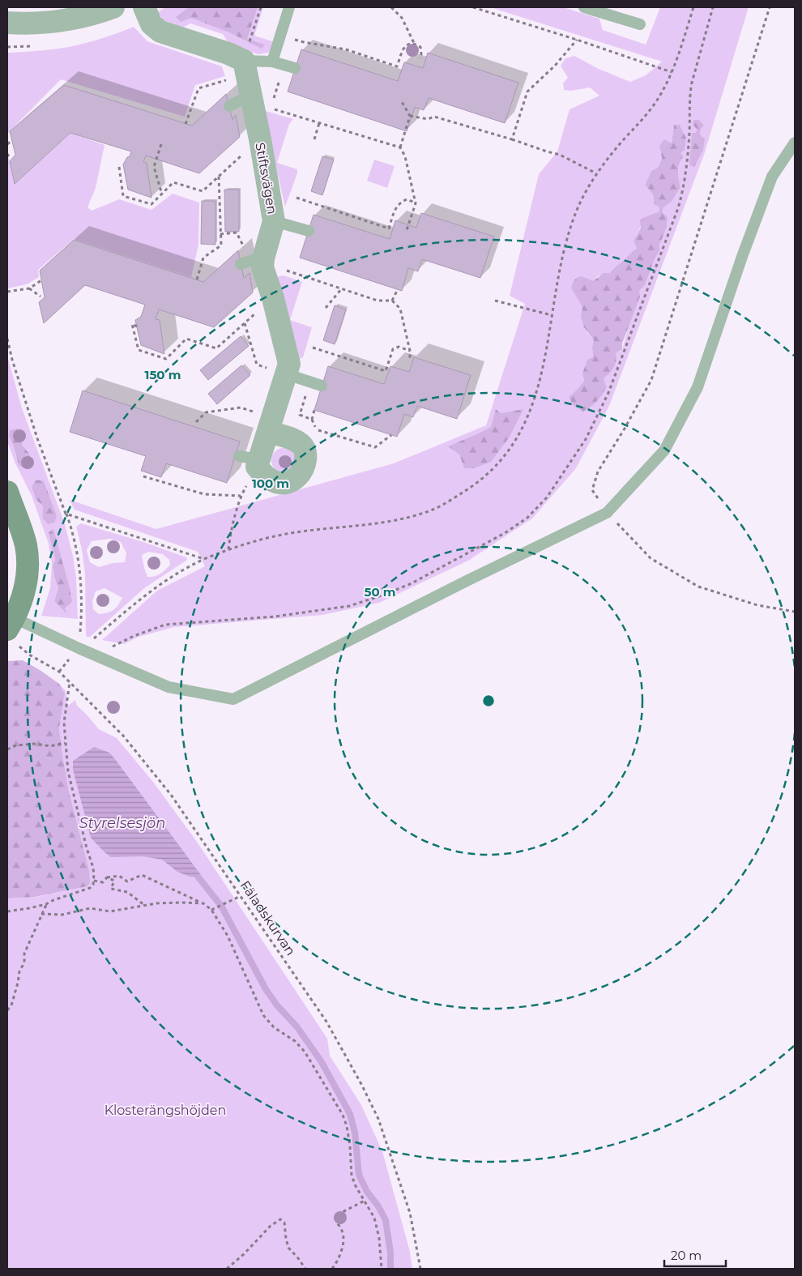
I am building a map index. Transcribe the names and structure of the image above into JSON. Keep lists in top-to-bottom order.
{
  "streets": {
    "street": ["Stiftsvägen"],
    "path": ["Fäladskurvan"]
  },
  "water": ["Styrelsesjön"],
  "parks": ["Klosterängshöjden"],
  "scale_bar": "20 m",
  "rings": ["150 m", "100 m", "50 m"]
}
